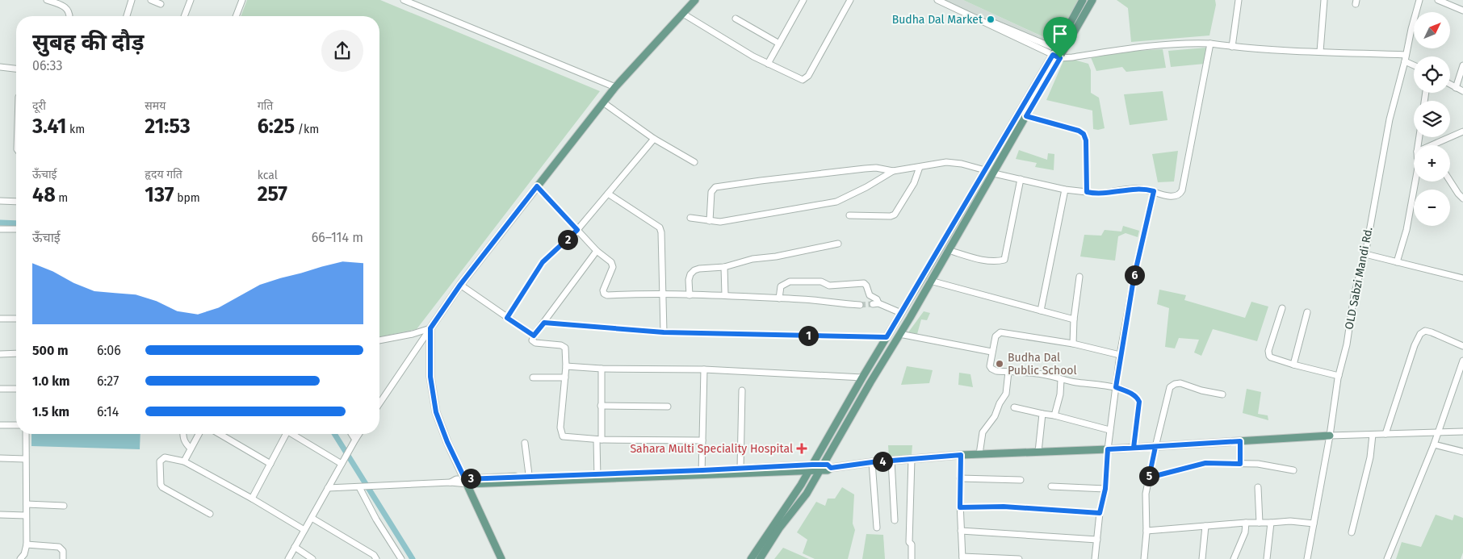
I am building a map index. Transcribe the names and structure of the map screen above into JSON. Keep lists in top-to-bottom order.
{
  "streets": {
    "street": ["OLD Sabzi Mandi Rd."]
  },
  "places": {
    "other": ["Budha Dal Market", "Budha Dal Public School"],
    "health": ["Sahara Multi Speciality Hospital"]
  },
  "north": "top right",
  "page": {
    "map_buttons": ["+", "−"],
    "heading": ["सुबह की दौड़", "06:33"],
    "stats": [
      ["दूरी", "3.41 km"],
      ["समय", "21:53"],
      ["गति", "6:25 /km"],
      ["ऊँचाई", "48 m"],
      ["हृदय गति", "137 bpm"],
      ["kcal", "257"]
    ],
    "chart": ["ऊँचाई", "66–114 m"],
    "pins": [
      "2",
      "6",
      "1",
      "4",
      "5",
      "3"
    ],
    "list": [
      {
        "name": "500 m",
        "note": "6:06"
      },
      {
        "name": "1.0 km",
        "note": "6:27"
      },
      {
        "name": "1.5 km",
        "note": "6:14"
      }
    ]
  }
}
